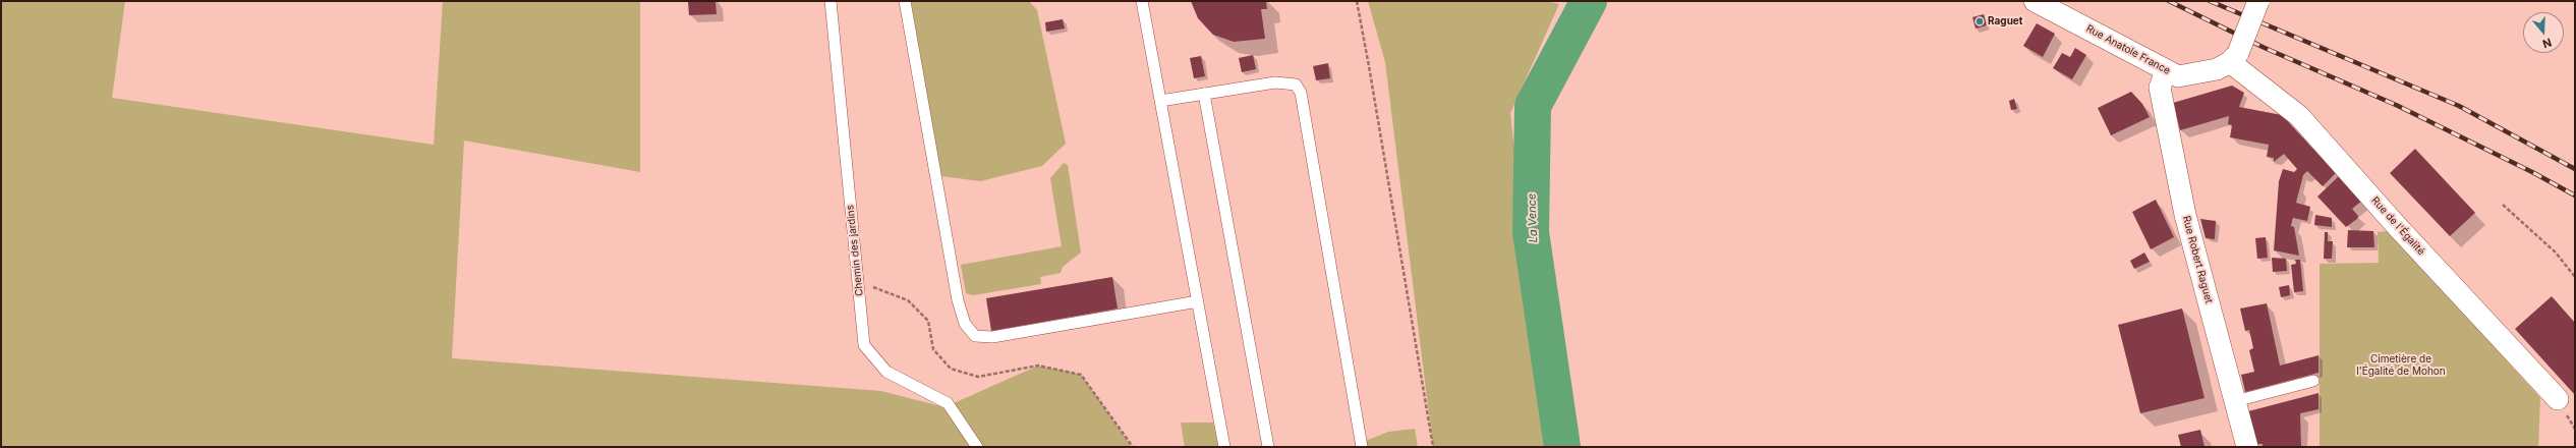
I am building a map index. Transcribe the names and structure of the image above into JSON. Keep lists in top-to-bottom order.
{
  "streets": {
    "street": ["Rue Anatole France", "Rue de l'Égalité", "Rue Robert Raguet"],
    "lane": ["Chemin des jardins"]
  },
  "crossings": [
    ["Rue Anatole France", "Rue de l'Égalité"],
    ["Rue Anatole France", "Rue Robert Raguet"]
  ],
  "water": ["La Vence"],
  "parks": ["Cimetière de l'Égalité de Mohon"],
  "places": ["Raguet"],
  "north": "bottom"
}
